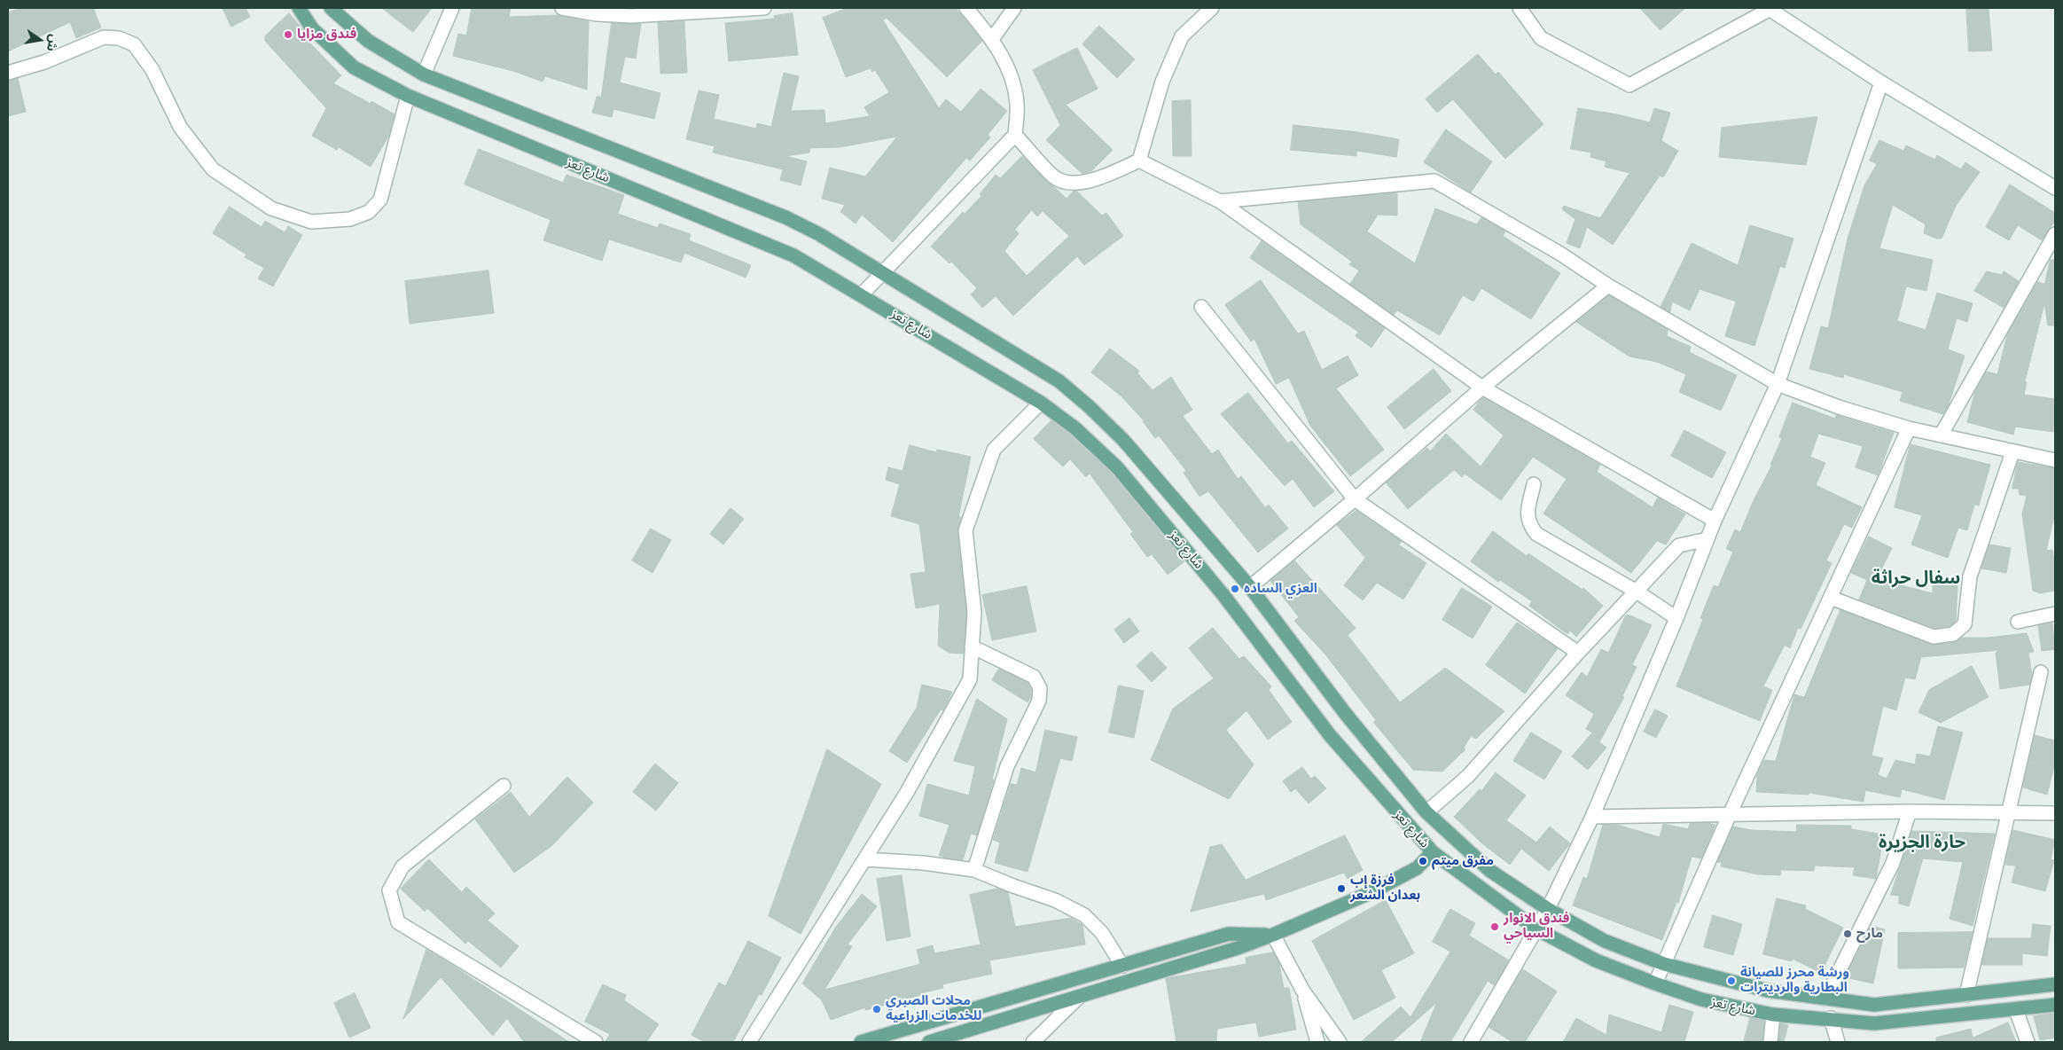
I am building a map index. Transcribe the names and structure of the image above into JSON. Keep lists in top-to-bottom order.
{
  "streets": {
    "main road": ["شارع تعز"]
  },
  "districts": ["سفال حراثة", "حارة الجزيرة"],
  "places": [
    "فندق مزايا",
    "العزي الساده",
    "مفرق ميتم",
    "فرزة إب بعدان الشعر",
    "فندق الانوار السياحي",
    "مارح",
    "ورشة محرز للصيانة البطارية والرديترات",
    "محلات الصبري للخدمات الزراعيه"
  ],
  "north": "right"
}
